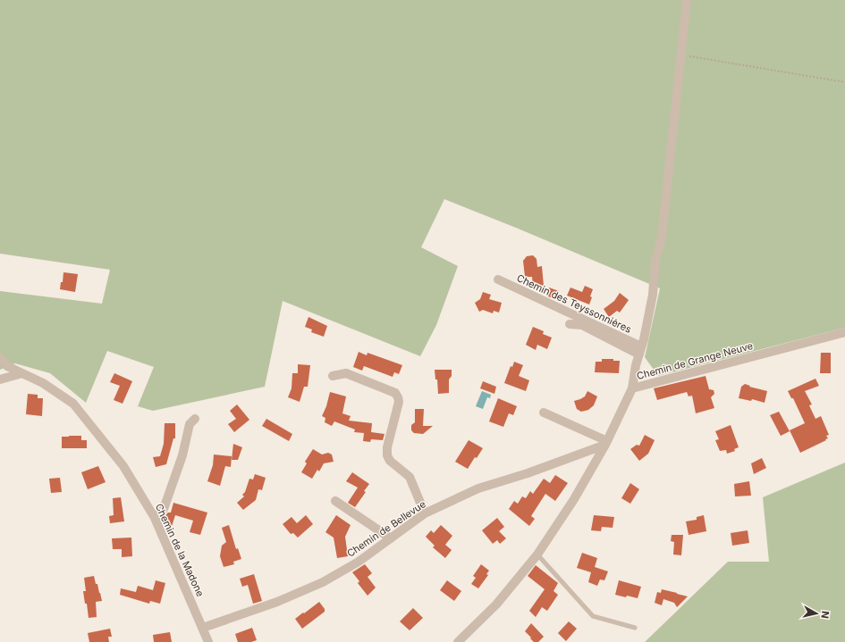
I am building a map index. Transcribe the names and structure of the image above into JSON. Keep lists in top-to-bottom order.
{
  "streets": {
    "street": [
      "Chemin des Teyssonnières",
      "Chemin de Grange Neuve",
      "Chemin de Bellevue",
      "Chemin de la Madone"
    ]
  },
  "crossings": [
    ["Chemin de Grange Neuve", "Chemin de Bellevue"],
    ["Chemin de Bellevue", "Chemin de la Madone"]
  ],
  "north": "right"
}
